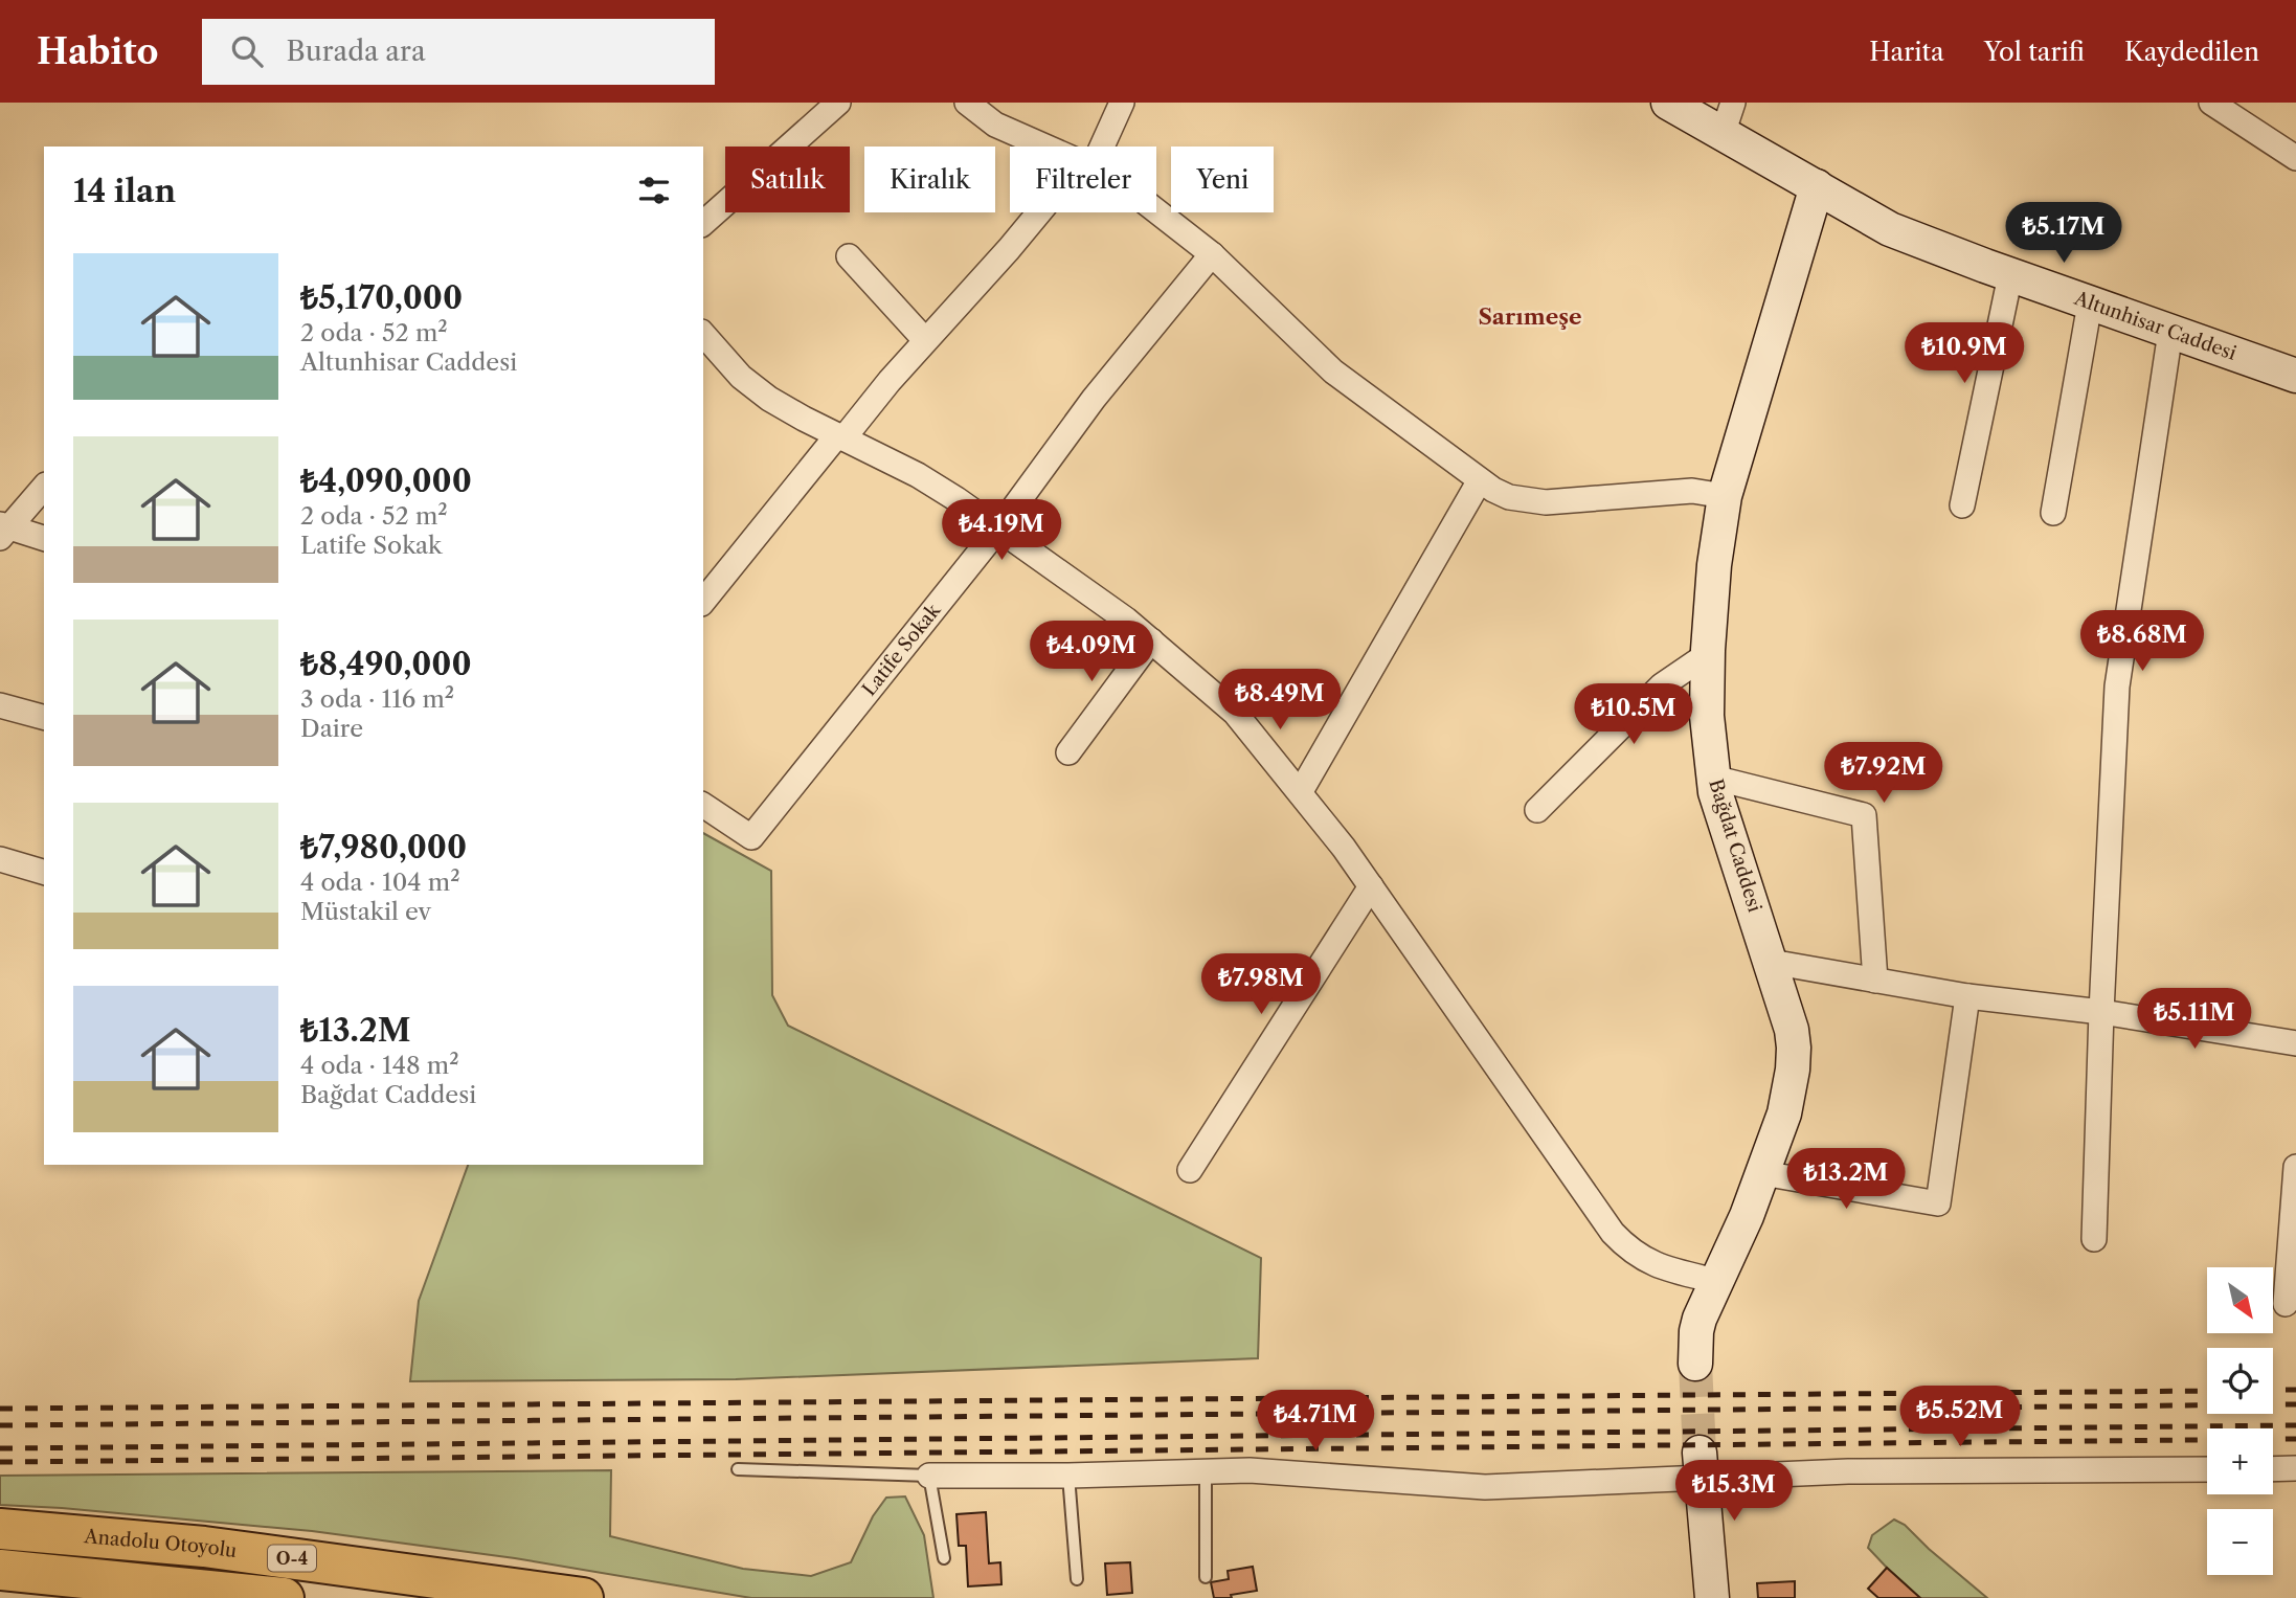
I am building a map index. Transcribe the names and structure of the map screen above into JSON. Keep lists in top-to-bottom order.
{
  "streets": {
    "highway": ["Anadolu Otoyolu", "O-4"],
    "street": ["Altunhisar Caddesi", "Latife Sokak", "Bağdat Caddesi"]
  },
  "crossings": [
    ["Altunhisar Caddesi", "Bağdat Caddesi"]
  ],
  "districts": ["Sarımeşe"],
  "north": "bottom right",
  "page": {
    "header": "Habito",
    "search": "Burada ara",
    "nav": ["Harita", "Yol tarifi", "Kaydedilen"],
    "chip": [
      "Satılık",
      "Kiralık",
      "Filtreler",
      "Yeni"
    ],
    "heading": "14 ilan",
    "price": [
      "₺5.17M",
      "₺10.9M",
      "₺4.19M",
      "₺8.68M",
      "₺4.09M",
      "₺8.49M",
      "₺10.5M",
      "₺7.92M",
      "₺7.98M",
      "₺5.11M",
      "₺13.2M",
      "₺5.52M",
      "₺4.71M",
      "₺15.3M"
    ],
    "list": [
      {
        "name": "₺5,170,000",
        "note": "2 oda · 52 m² · Altunhisar Caddesi"
      },
      {
        "name": "₺4,090,000",
        "note": "2 oda · 52 m² · Latife Sokak"
      },
      {
        "name": "₺8,490,000",
        "note": "3 oda · 116 m² · Daire"
      },
      {
        "name": "₺7,980,000",
        "note": "4 oda · 104 m² · Müstakil ev"
      },
      {
        "name": "₺13.2M",
        "note": "4 oda · 148 m² · Bağdat Caddesi"
      }
    ],
    "map_buttons": ["+", "−"]
  }
}
